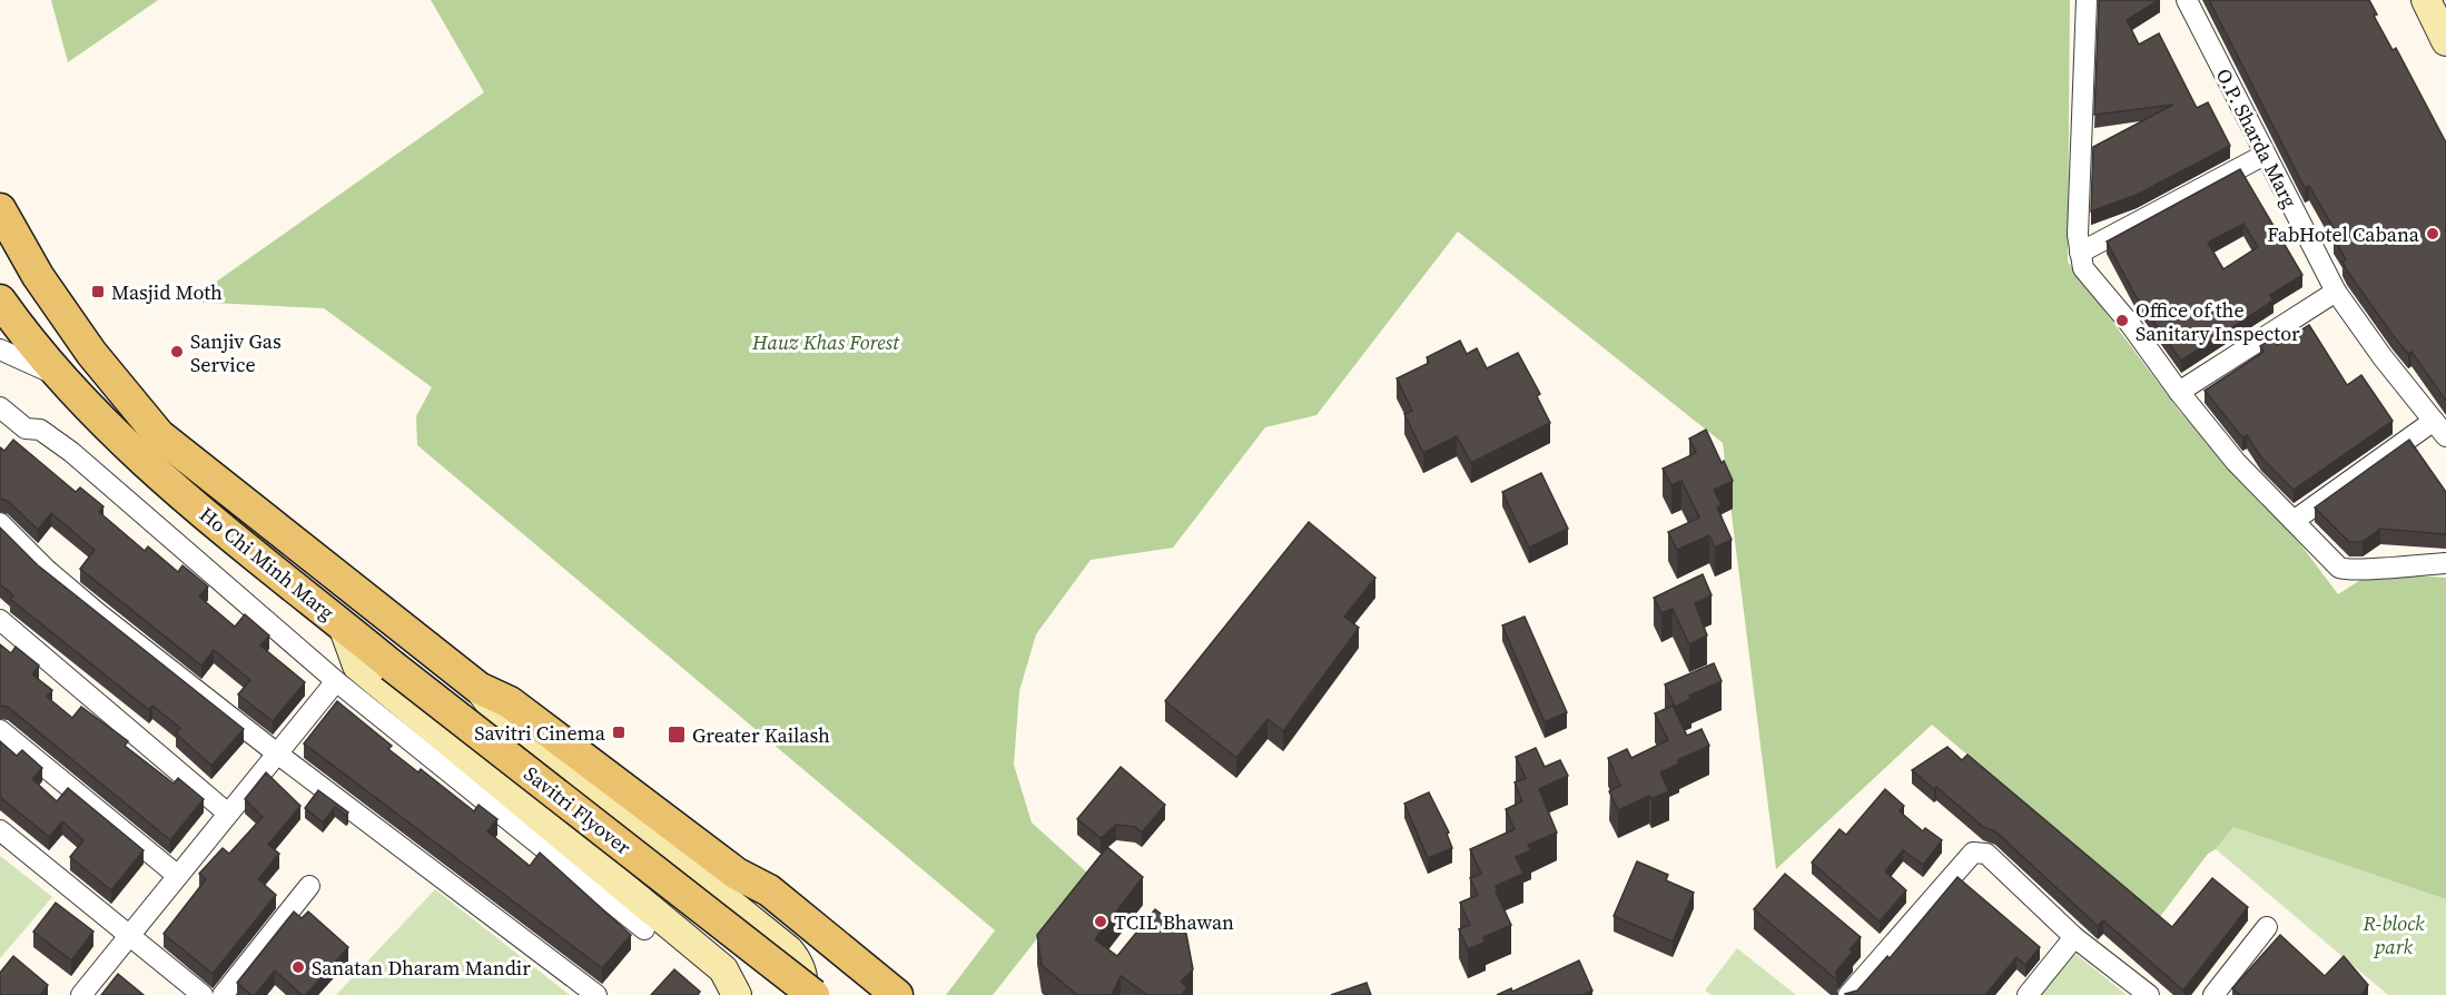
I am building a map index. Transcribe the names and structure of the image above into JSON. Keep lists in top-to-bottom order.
{
  "streets": {
    "main road": ["Ho Chi Minh Marg", "Savitri Flyover"],
    "street": ["O.P. Sharda Marg"]
  },
  "crossings": [
    ["Ho Chi Minh Marg", "Savitri Flyover"]
  ],
  "parks": ["Hauz Khas Forest", "R-block park"],
  "places": {
    "other": [
      "FabHotel Cabana",
      "Office of the Sanitary Inspector",
      "Sanjiv Gas Service",
      "TCIL Bhawan",
      "Sanatan Dharam Mandir"
    ],
    "transit": ["Masjid Moth", "Savitri Cinema", "Greater Kailash"]
  }
}
